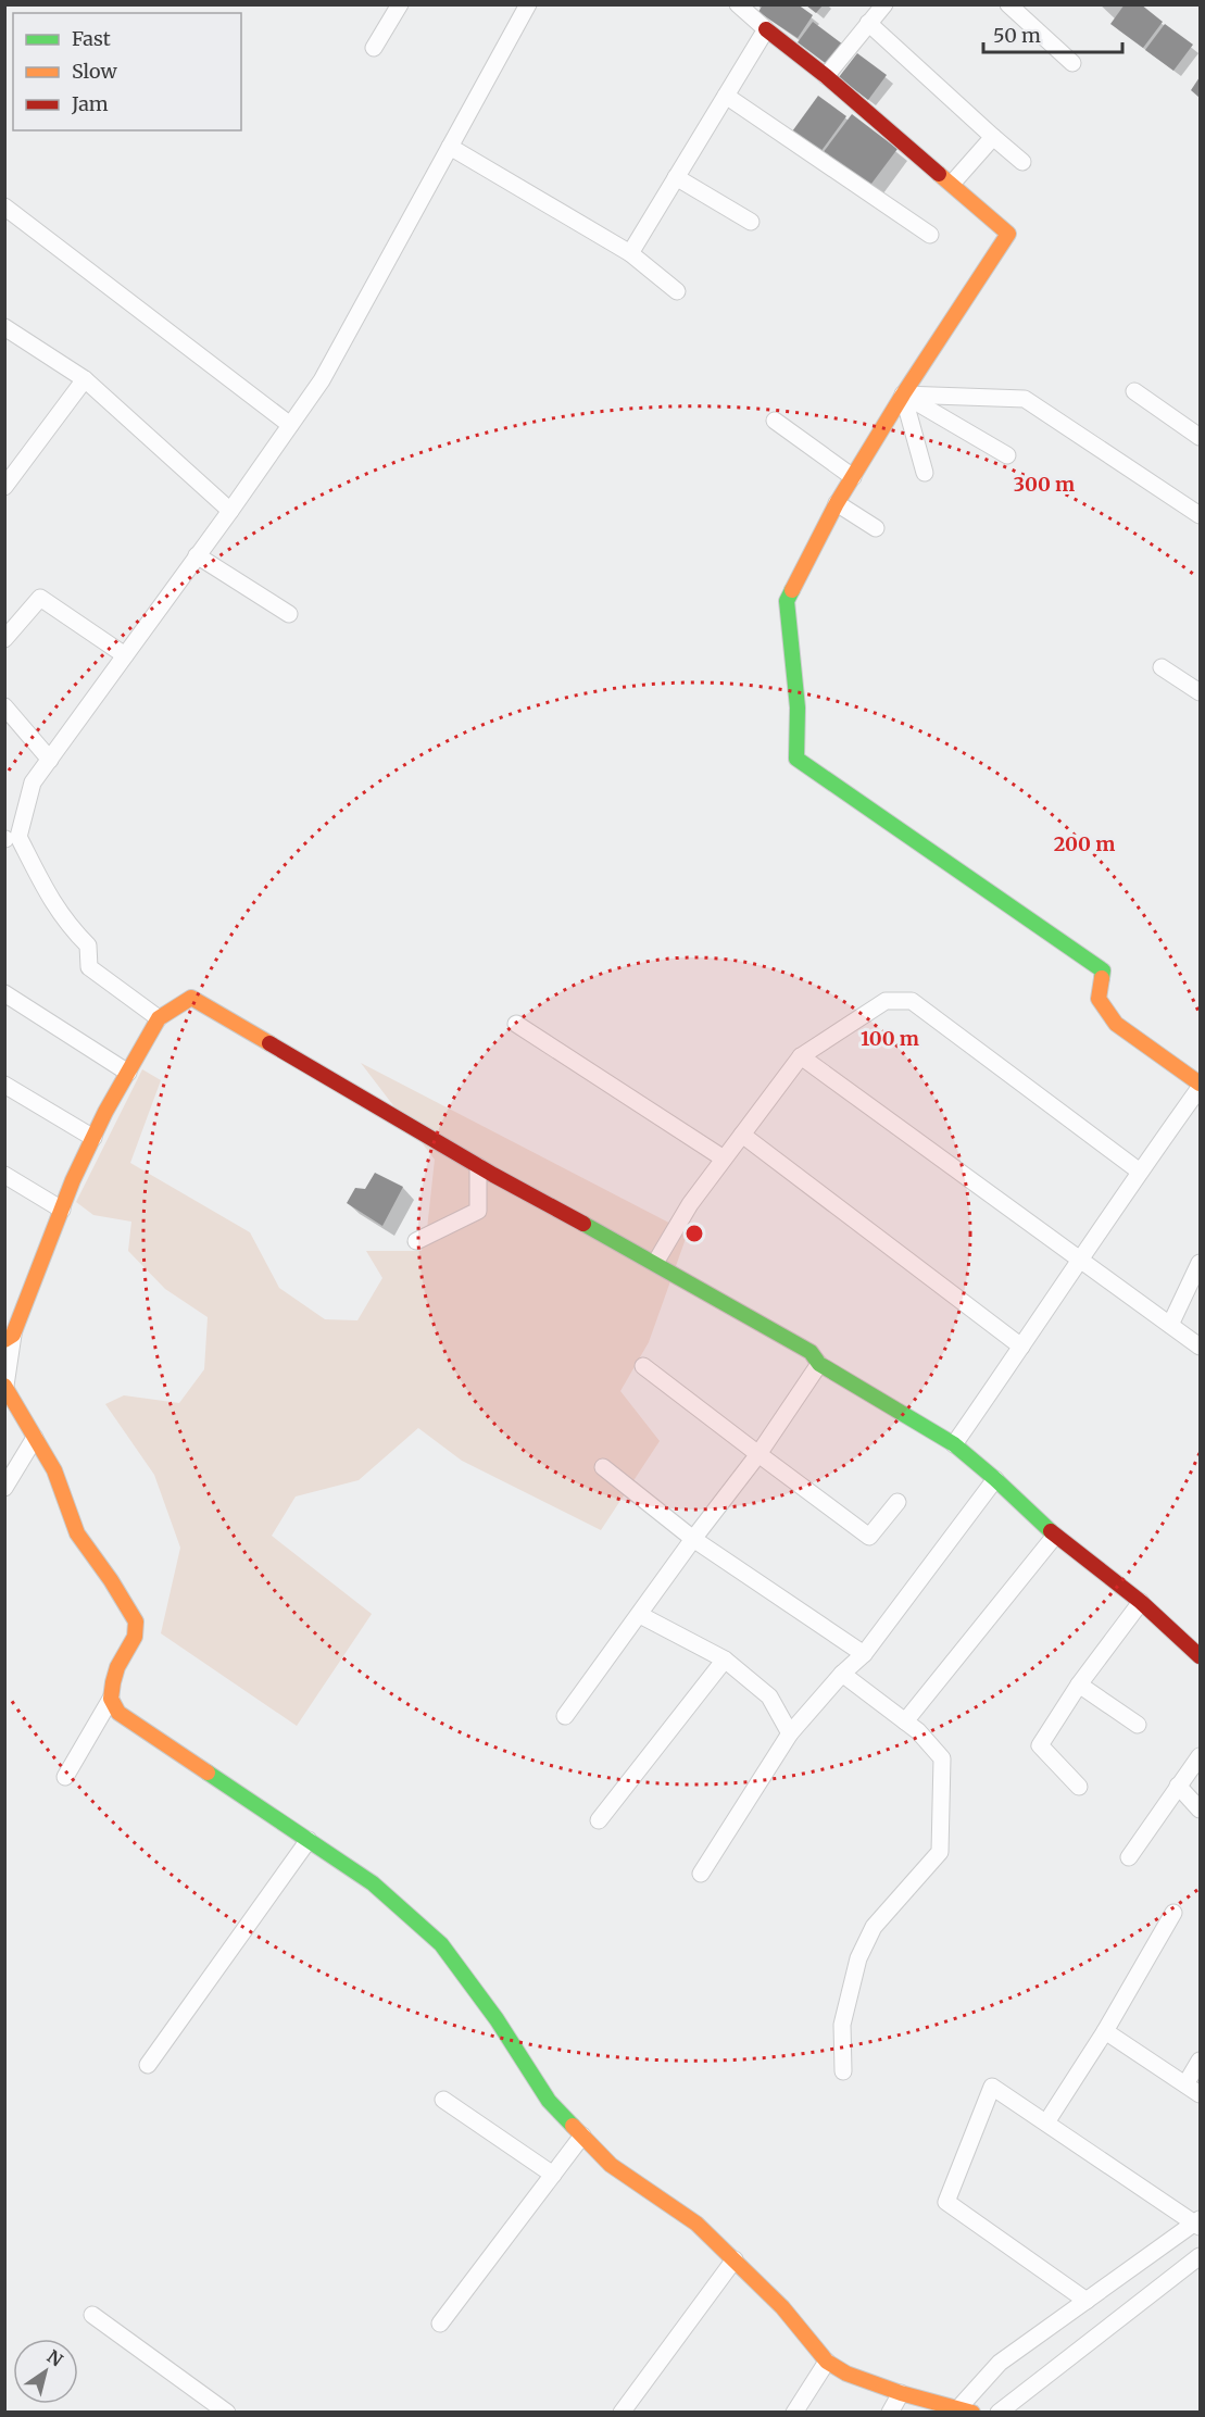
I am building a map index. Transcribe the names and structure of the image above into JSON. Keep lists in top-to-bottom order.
{
  "legend": ["Fast", "Slow", "Jam"],
  "scale_bar": "50 m",
  "north": "top right",
  "rings": ["300 m", "200 m", "100 m"]
}
